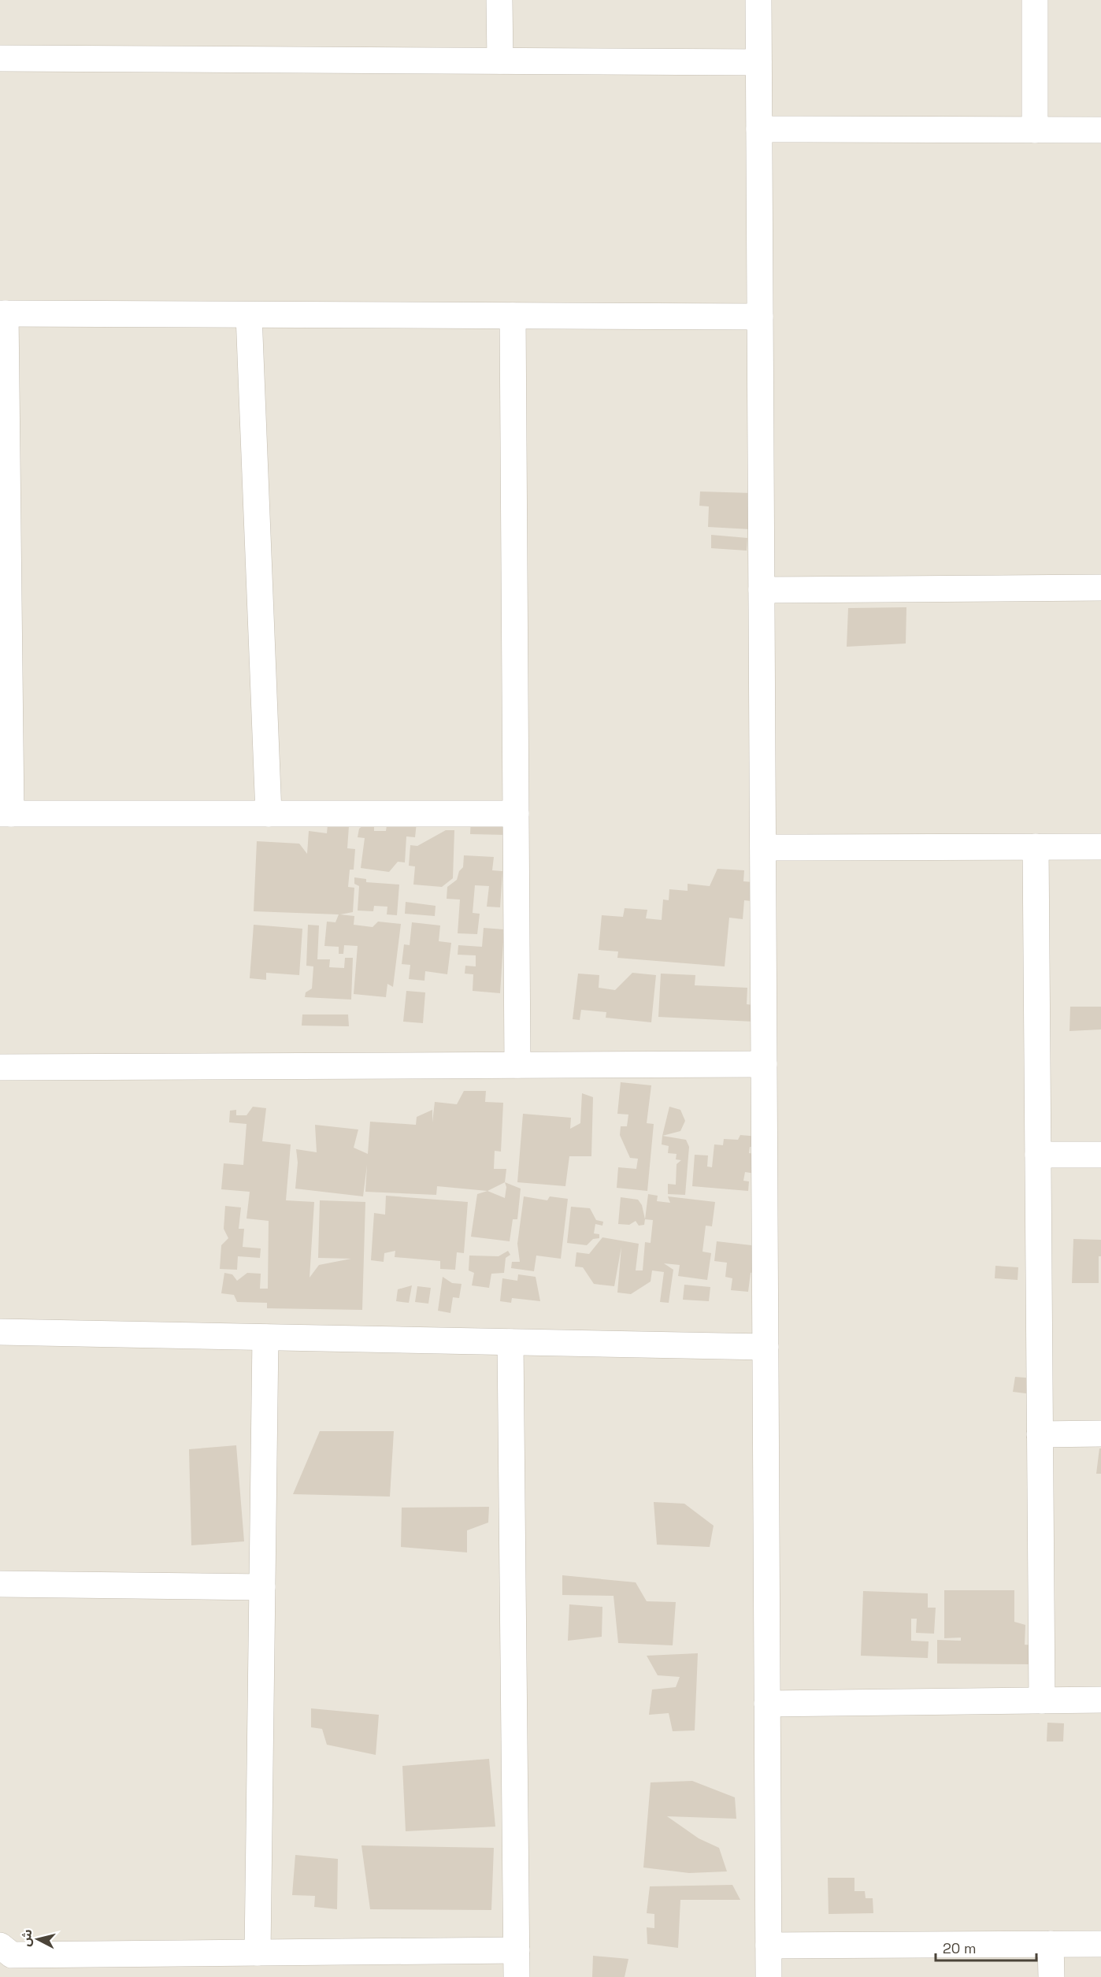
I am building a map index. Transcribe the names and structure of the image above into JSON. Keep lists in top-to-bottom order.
{
  "scale_bar": "20 m",
  "north": "left"
}
